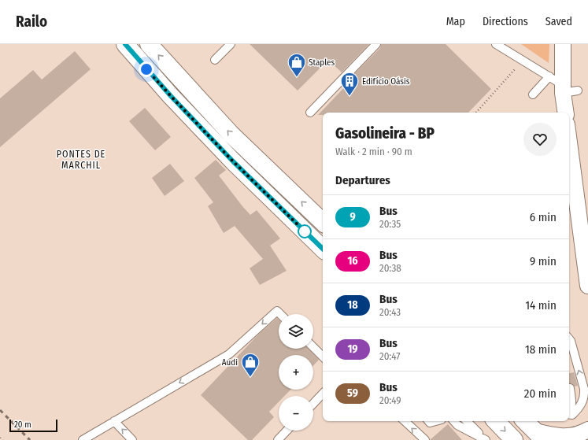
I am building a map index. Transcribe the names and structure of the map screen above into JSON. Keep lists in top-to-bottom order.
{
  "districts": ["PONTES DE MARCHIL"],
  "places": {
    "shop": ["Staples", "Audi"],
    "building": ["Edifício Oásis"]
  },
  "lines": ["bus line 9"],
  "scale_bar": "20 m",
  "page": {
    "header": "Railo",
    "nav": ["Map", "Directions", "Saved"],
    "heading": [
      ["Gasolineira - BP", "Walk · 2 min · 90 m"],
      "Departures"
    ],
    "list": [
      {
        "mark": "9",
        "name": "Bus",
        "note": "20:35",
        "value": "6 min"
      },
      {
        "mark": "16",
        "name": "Bus",
        "note": "20:38",
        "value": "9 min"
      },
      {
        "mark": "18",
        "name": "Bus",
        "note": "20:43",
        "value": "14 min"
      },
      {
        "mark": "19",
        "name": "Bus",
        "note": "20:47",
        "value": "18 min"
      },
      {
        "mark": "59",
        "name": "Bus",
        "note": "20:49",
        "value": "20 min"
      }
    ],
    "map_buttons": ["+", "−"],
    "scale": "20 m"
  }
}
